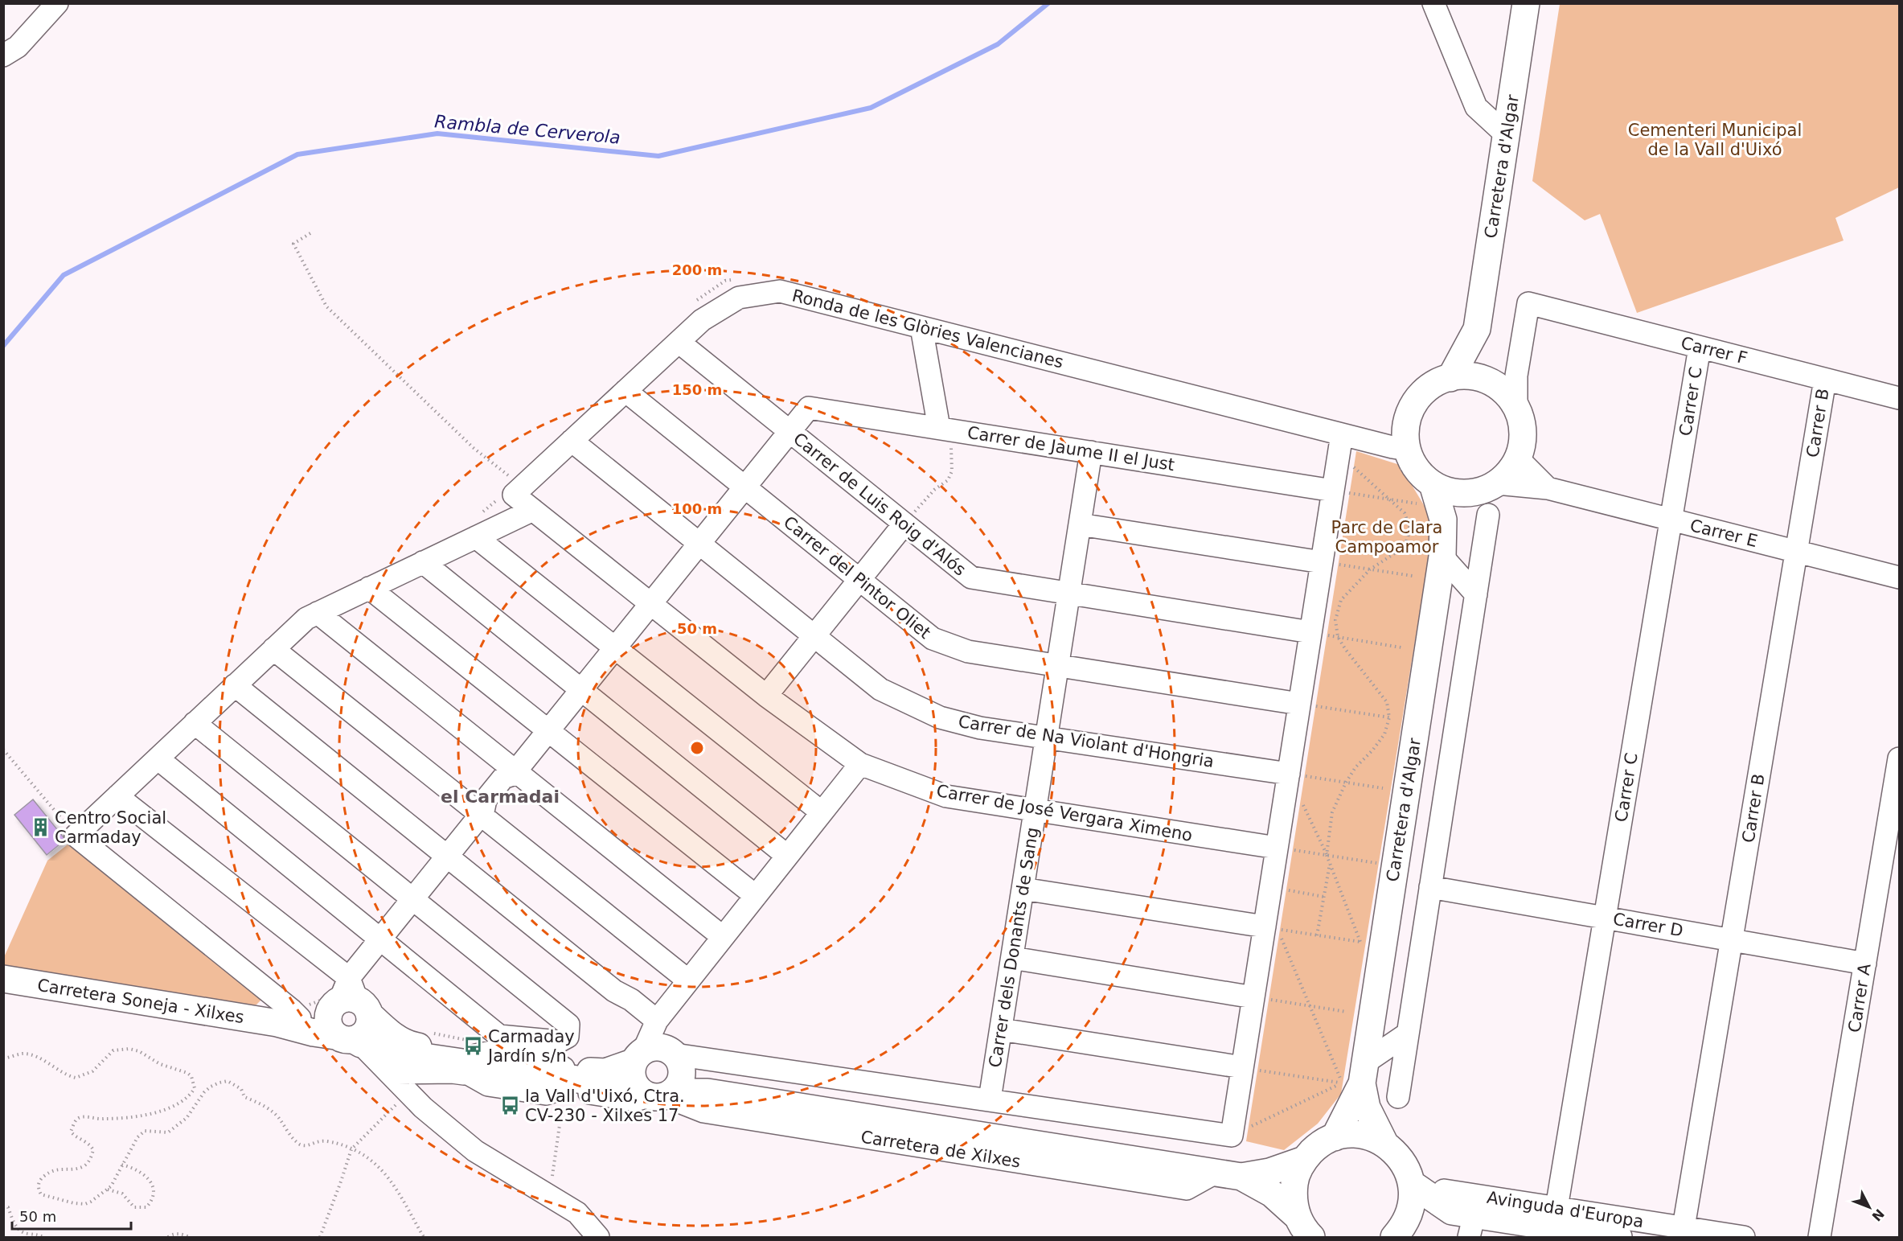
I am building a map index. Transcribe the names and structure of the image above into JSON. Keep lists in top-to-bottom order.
{
  "streets": {
    "main road": [
      "Carretera d'Algar",
      "Carretera Soneja - Xilxes",
      "Carretera de Xilxes",
      "Avinguda d'Europa"
    ],
    "street": [
      "Ronda de les Glòries Valencianes",
      "Carrer F",
      "Carrer C",
      "Carrer B",
      "Carrer de Jaume II el Just",
      "Carrer de Luis Roig d'Alós",
      "Carrer E",
      "Carrer del Pintor Oliet",
      "Carrer de Na Violant d'Hongria",
      "Carrer de José Vergara Ximeno",
      "Carrer D",
      "Carrer dels Donants de Sang",
      "Carrer A"
    ]
  },
  "crossings": [
    ["Carretera d'Algar", "Ronda de les Glòries Valencianes"],
    ["Carretera d'Algar", "Carrer F"],
    ["Carretera d'Algar", "Carrer E"],
    ["Ronda de les Glòries Valencianes", "Carrer F"],
    ["Ronda de les Glòries Valencianes", "Carrer de Luis Roig d'Alós"],
    ["Ronda de les Glòries Valencianes", "Carrer E"],
    ["Ronda de les Glòries Valencianes", "Carrer del Pintor Oliet"],
    ["Ronda de les Glòries Valencianes", "Carrer de Na Violant d'Hongria"],
    ["Ronda de les Glòries Valencianes", "Carrer de José Vergara Ximeno"],
    ["Carrer F", "Carrer C"],
    ["Carrer F", "Carrer B"],
    ["Carrer F", "Carrer E"],
    ["Carrer C", "Carrer E"],
    ["Carrer C", "Carrer D"],
    ["Carrer C", "Avinguda d'Europa"],
    ["Carrer B", "Carrer E"],
    ["Carrer B", "Carrer D"],
    ["Carrer B", "Avinguda d'Europa"],
    ["Carrer de Jaume II el Just", "Carrer de Luis Roig d'Alós"],
    ["Carrer de Jaume II el Just", "Carrer dels Donants de Sang"],
    ["Carrer de Luis Roig d'Alós", "Carrer dels Donants de Sang"],
    ["Carrer del Pintor Oliet", "Carrer dels Donants de Sang"],
    ["Carrer de Na Violant d'Hongria", "Carrer dels Donants de Sang"],
    ["Carrer de José Vergara Ximeno", "Carrer dels Donants de Sang"],
    ["Carrer D", "Carrer A"],
    ["Carrer dels Donants de Sang", "Carretera de Xilxes"],
    ["Carretera Soneja - Xilxes", "Carretera de Xilxes"]
  ],
  "districts": ["el Carmadai"],
  "water": ["Rambla de Cerverola"],
  "parks": ["Cementeri Municipal de la Vall d'Uixó", "Parc de Clara Campoamor"],
  "places": {
    "building": ["Centro Social Carmaday"],
    "bus stop": ["Carmaday Jardín s/n", "la Vall d'Uixó, Ctra. CV-230 - Xilxes 17"]
  },
  "scale_bar": "50 m",
  "north": "bottom right",
  "rings": [
    "200 m",
    "150 m",
    "100 m",
    "50 m"
  ]
}
